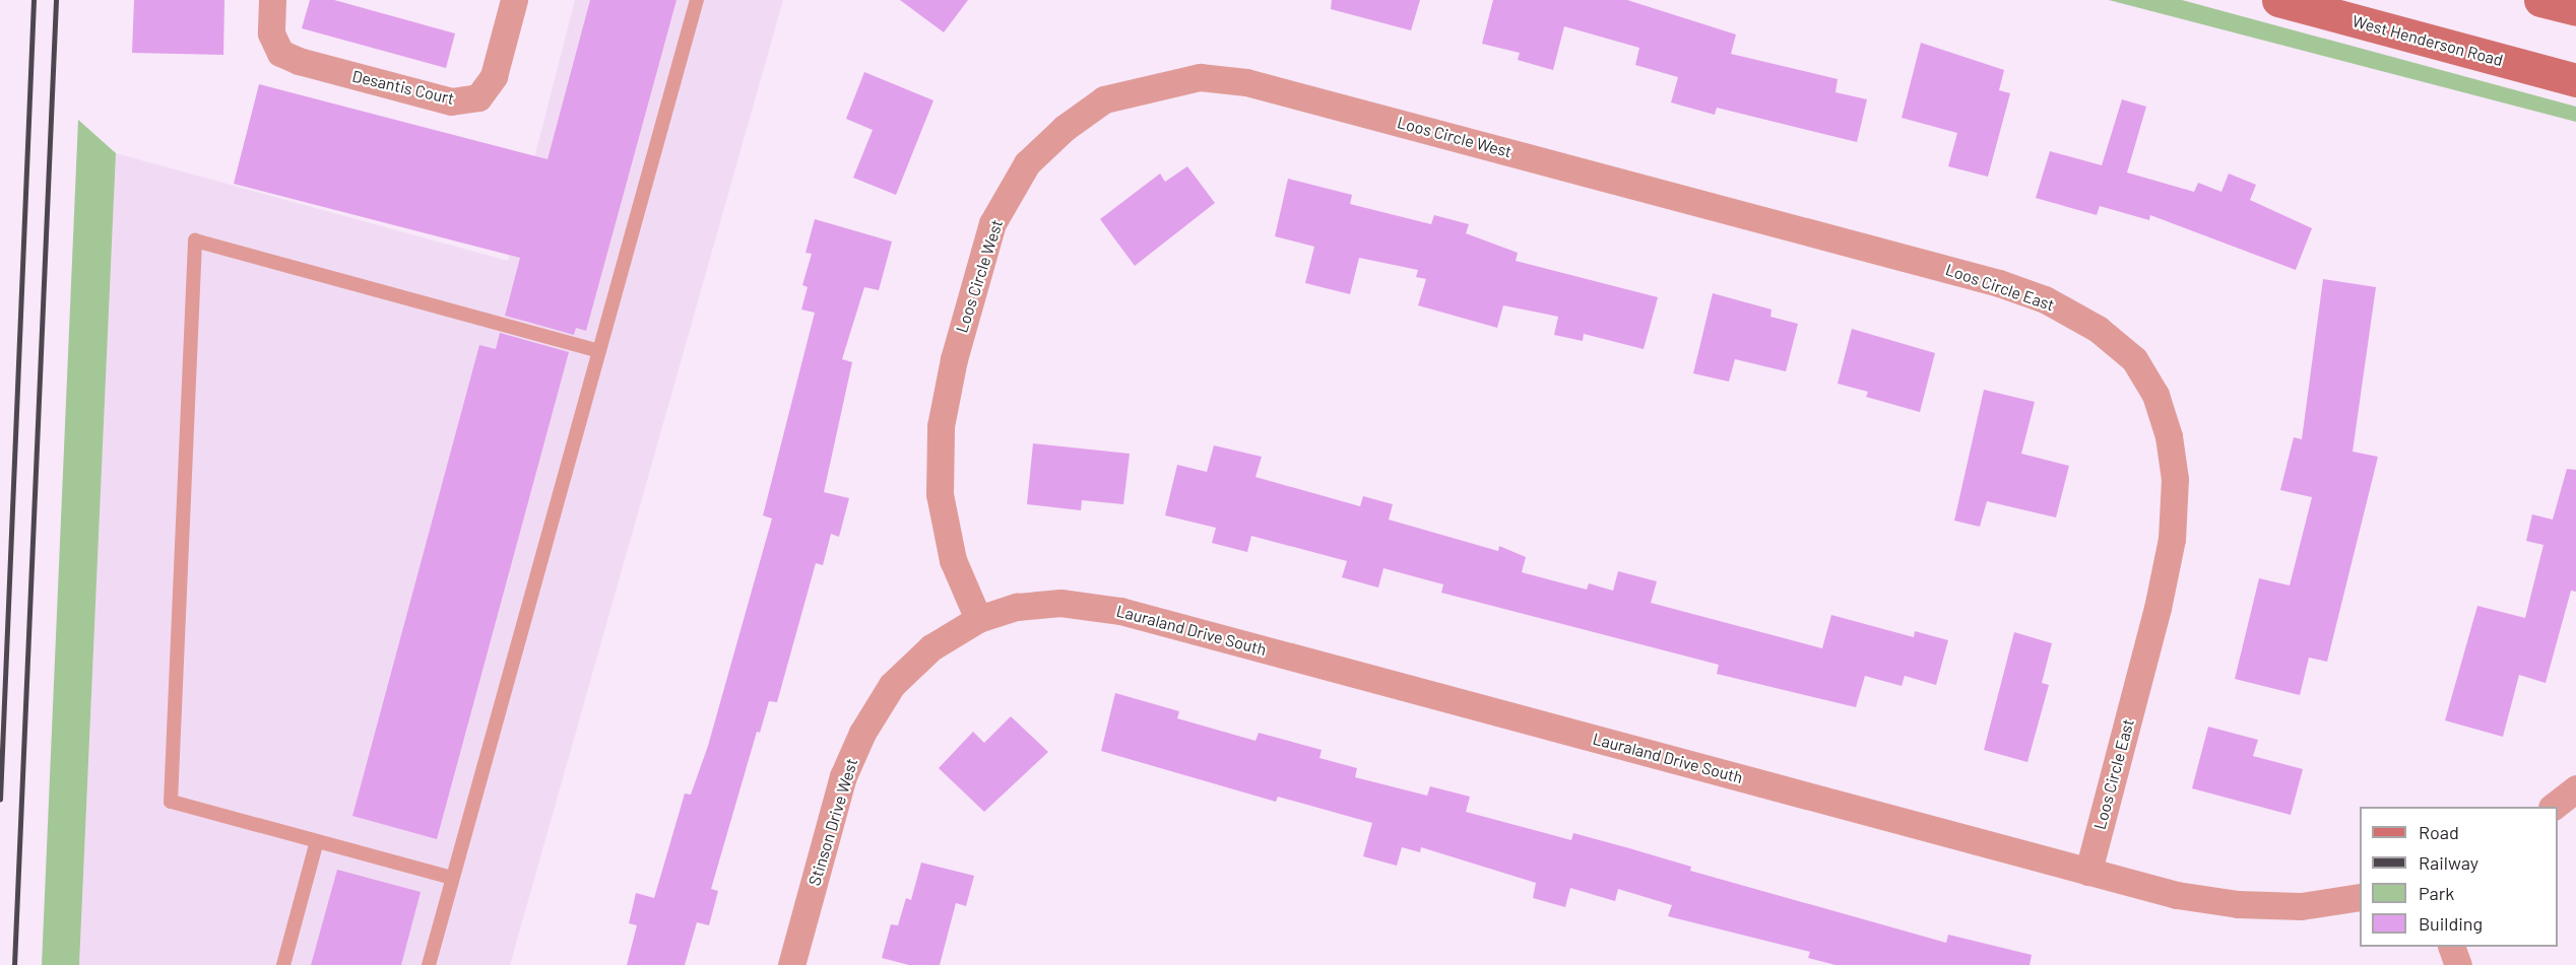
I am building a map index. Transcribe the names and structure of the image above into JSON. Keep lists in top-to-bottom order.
{
  "streets": {
    "main road": ["West Henderson Road"],
    "street": [
      "Desantis Court",
      "Loos Circle West",
      "Loos Circle East",
      "Lauraland Drive South",
      "Stinson Drive West"
    ]
  },
  "crossings": [
    ["Loos Circle West", "Loos Circle East"],
    ["Loos Circle West", "Lauraland Drive South"],
    ["Loos Circle West", "Stinson Drive West"],
    ["Loos Circle East", "Lauraland Drive South"],
    ["Lauraland Drive South", "Stinson Drive West"]
  ],
  "legend": [
    "Road",
    "Railway",
    "Park",
    "Building"
  ]
}
